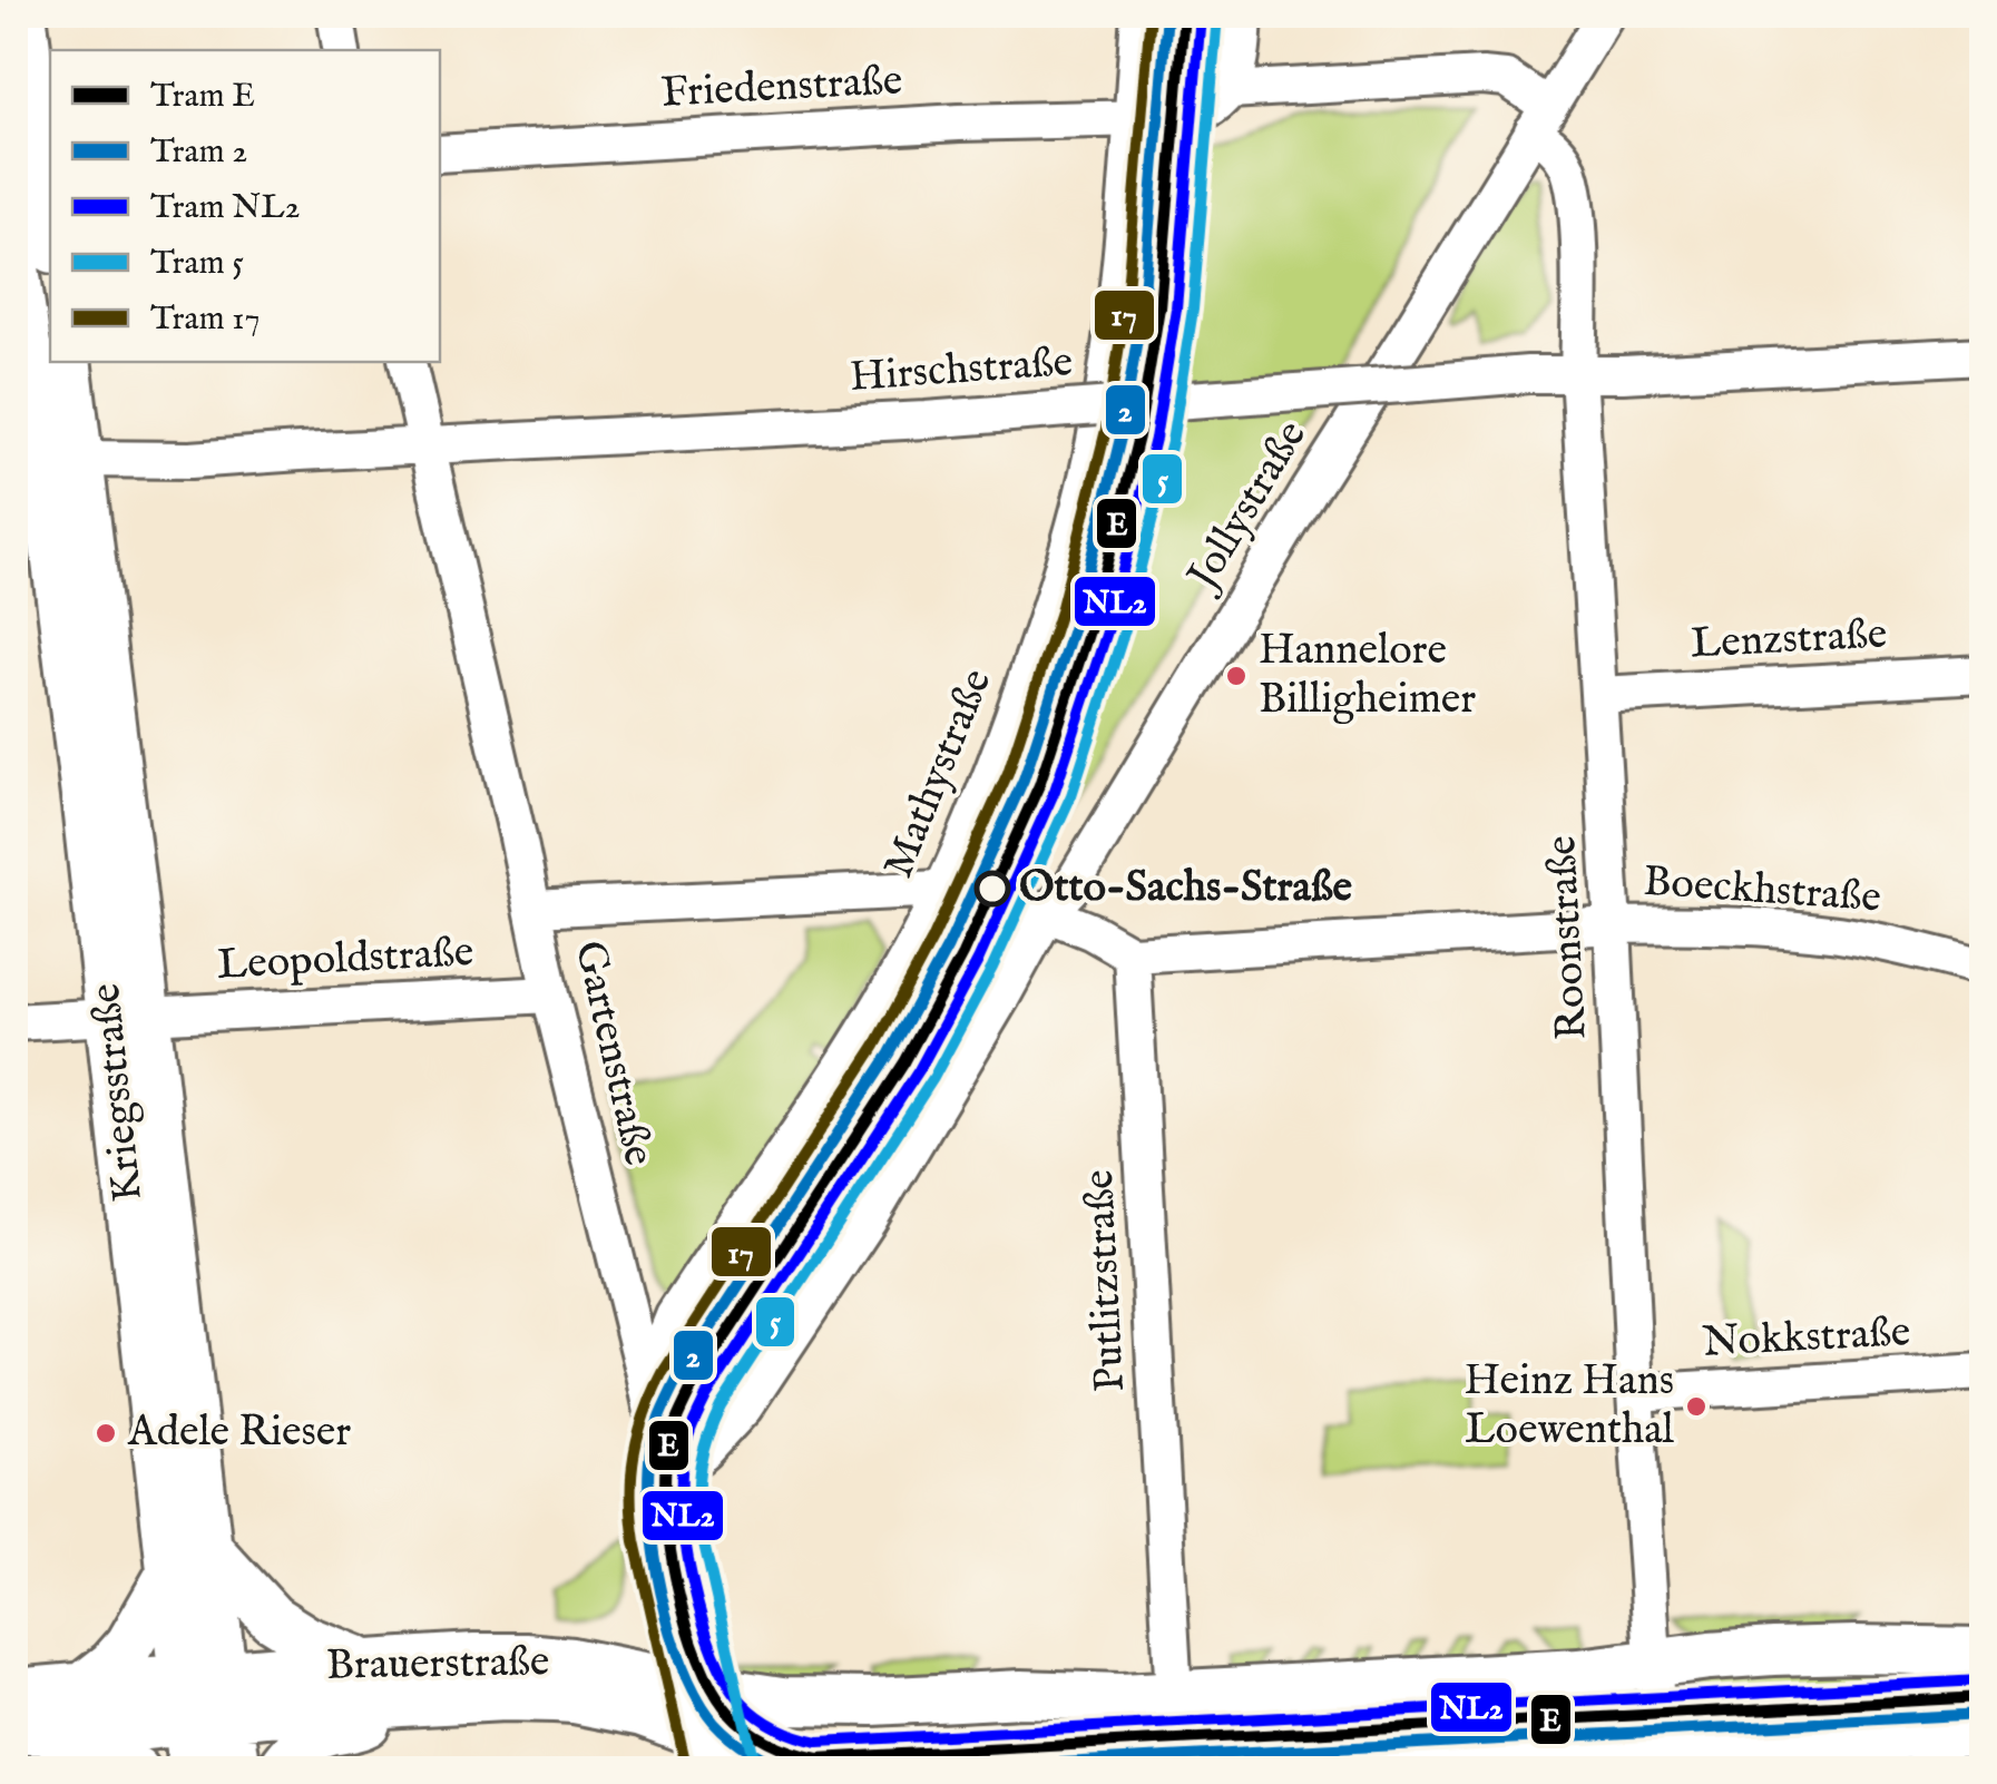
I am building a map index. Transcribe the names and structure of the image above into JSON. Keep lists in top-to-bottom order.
{
  "streets": {
    "main road": ["Kriegsstraße", "Brauerstraße"],
    "street": [
      "Friedenstraße",
      "Hirschstraße",
      "Jollystraße",
      "Lenzstraße",
      "Mathystraße",
      "Boeckhstraße",
      "Roonstraße",
      "Leopoldstraße",
      "Gartenstraße",
      "Putlitzstraße",
      "Nokkstraße"
    ]
  },
  "crossings": [
    ["Friedenstraße", "Mathystraße"],
    ["Hirschstraße", "Roonstraße"],
    ["Hirschstraße", "Gartenstraße"],
    ["Hirschstraße", "Kriegsstraße"],
    ["Jollystraße", "Roonstraße"],
    ["Jollystraße", "Gartenstraße"],
    ["Lenzstraße", "Roonstraße"],
    ["Mathystraße", "Gartenstraße"],
    ["Boeckhstraße", "Roonstraße"],
    ["Boeckhstraße", "Putlitzstraße"],
    ["Roonstraße", "Nokkstraße"],
    ["Roonstraße", "Brauerstraße"],
    ["Leopoldstraße", "Gartenstraße"],
    ["Leopoldstraße", "Kriegsstraße"],
    ["Gartenstraße", "Brauerstraße"],
    ["Kriegsstraße", "Brauerstraße"],
    ["Putlitzstraße", "Brauerstraße"]
  ],
  "places": [
    "Hannelore Billigheimer",
    "Otto-Sachs-Straße",
    "Heinz Hans Loewenthal",
    "Adele Rieser"
  ],
  "lines": [
    "tram line E",
    "tram line 2",
    "tram line 17",
    "tram line NL2",
    "tram line 5"
  ],
  "legend": [
    "Tram E",
    "Tram 2",
    "Tram NL2",
    "Tram 5",
    "Tram 17"
  ]
}
